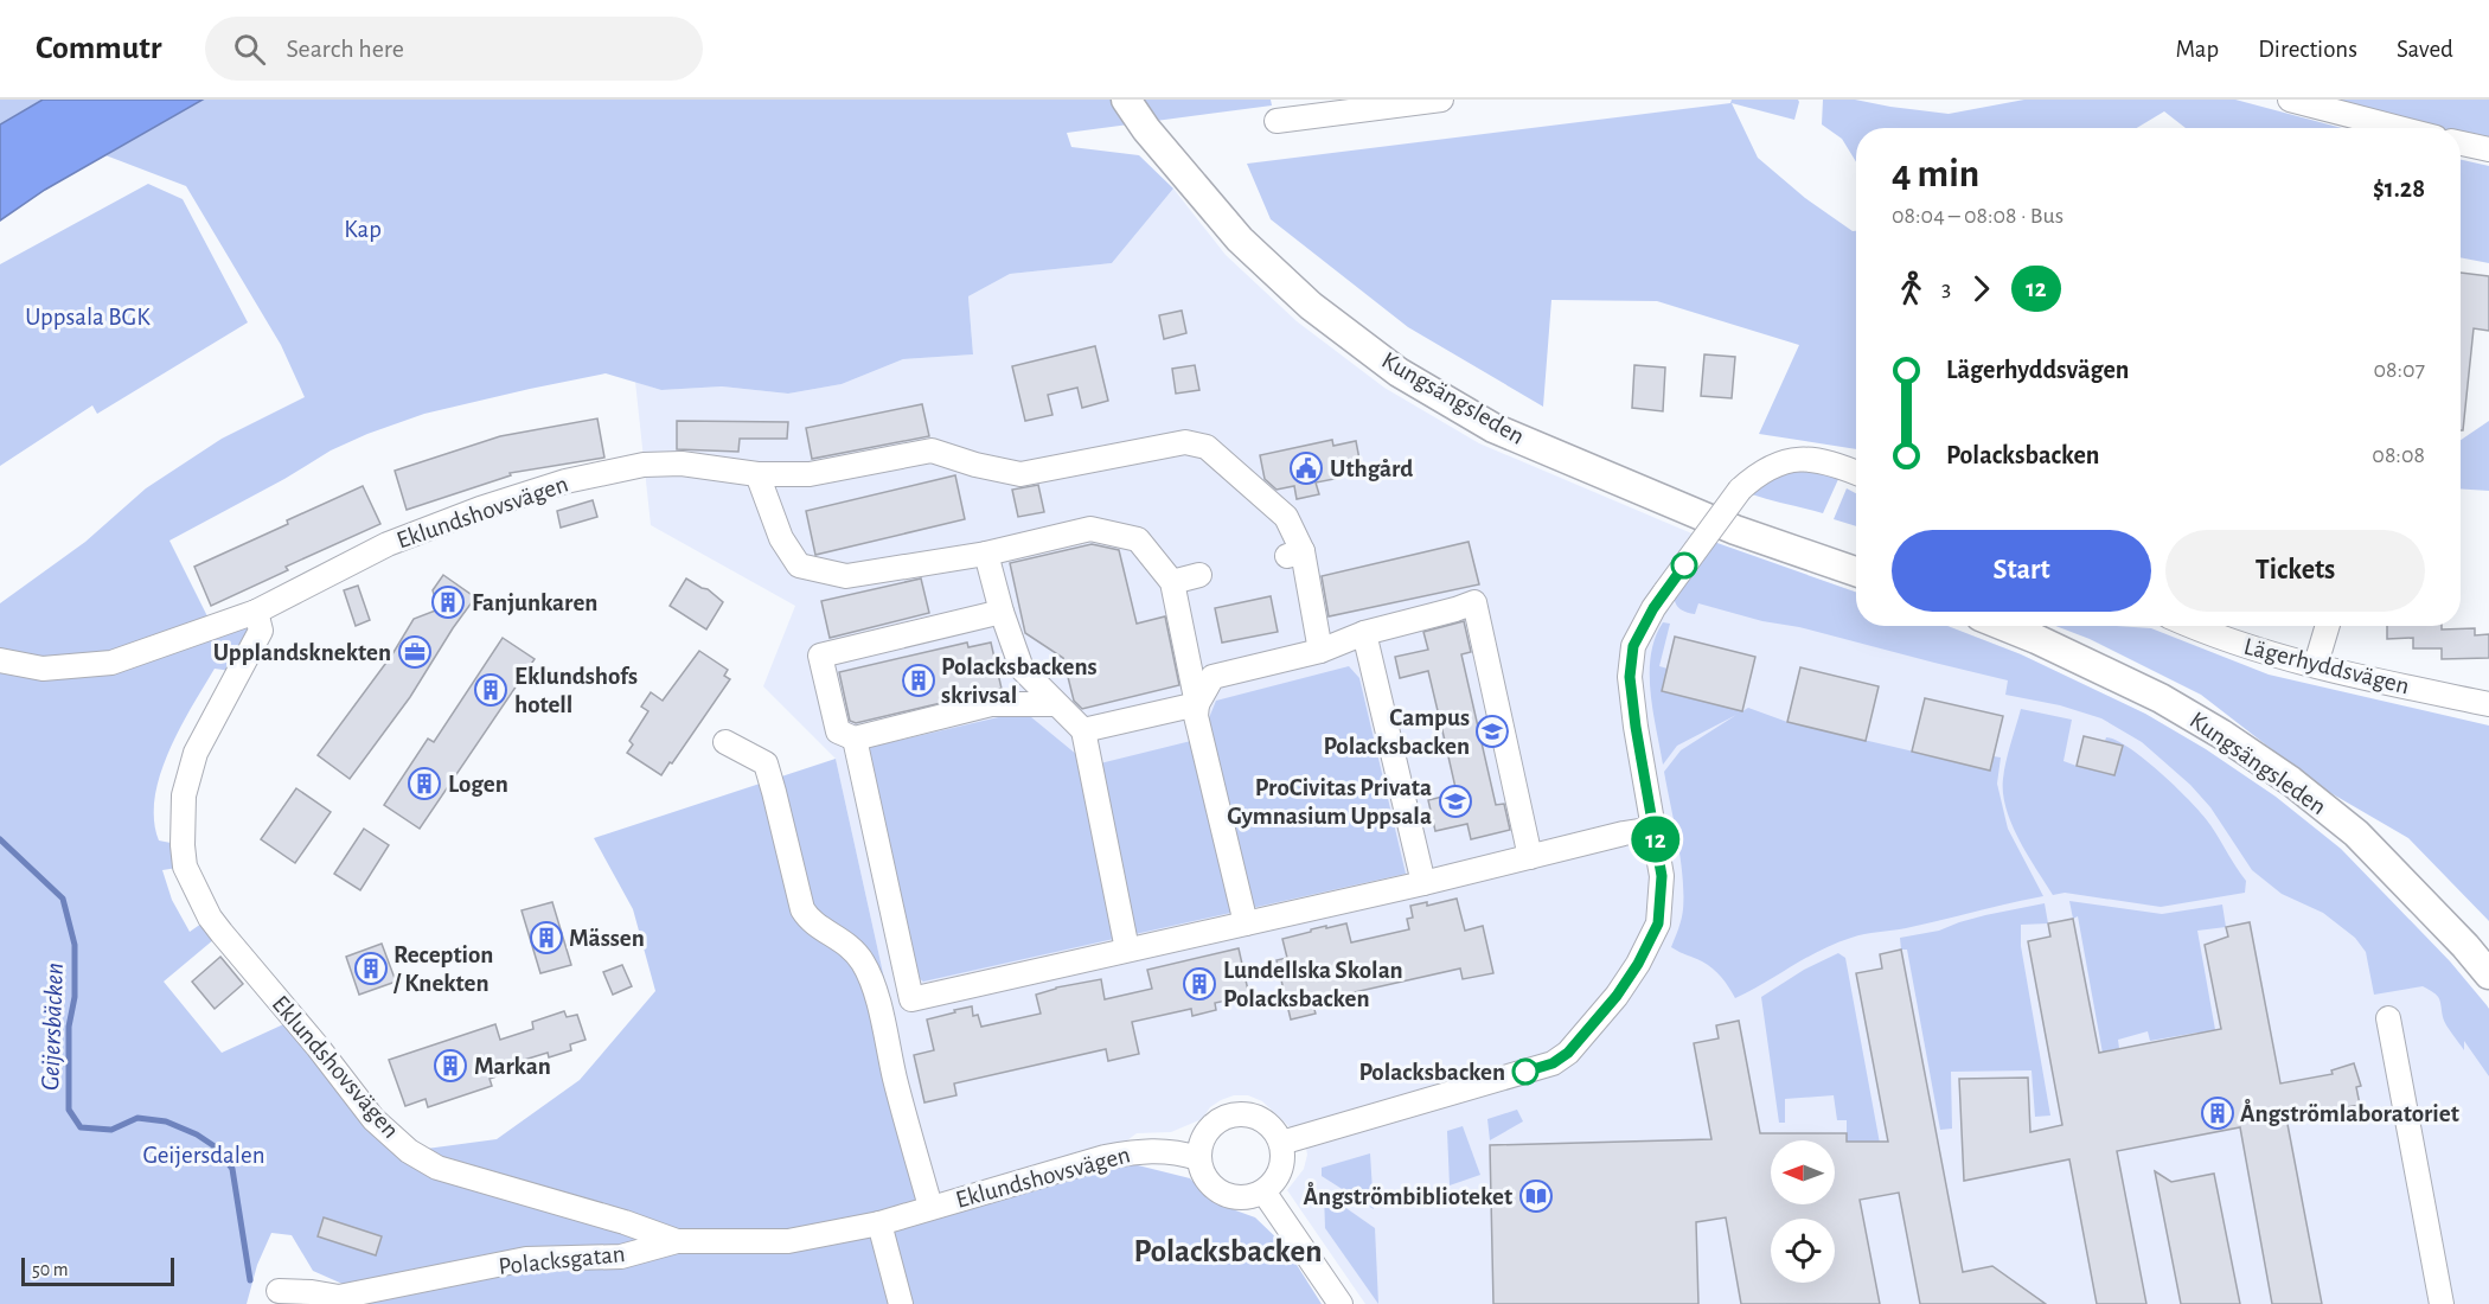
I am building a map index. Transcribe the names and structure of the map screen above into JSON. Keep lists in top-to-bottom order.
{
  "streets": {
    "main road": ["Kungsängsleden"],
    "street": ["Eklundshovsvägen", "Lägerhyddsvägen", "Polacksgatan"]
  },
  "crossings": [
    ["Eklundshovsvägen", "Polacksgatan"]
  ],
  "districts": ["Polacksbacken"],
  "water": ["Geijersbäcken"],
  "parks": ["Kap", "Uppsala BGK", "Geijersdalen"],
  "places": {
    "public building": ["Uthgård"],
    "building": [
      "Fanjunkaren",
      "Polacksbackens skrivsal",
      "Eklundshofs hotell",
      "Logen",
      "Mässen",
      "Reception / Knekten",
      "Lundellska Skolan Polacksbacken",
      "Markan",
      "Ångströmlaboratoriet"
    ],
    "office": ["Upplandsknekten"],
    "school or university": ["Campus Polacksbacken", "ProCivitas Privata Gymnasium Uppsala"],
    "other": ["Polacksbacken"],
    "library": ["Ångströmbiblioteket"]
  },
  "lines": ["bus line 12"],
  "scale_bar": "50 m",
  "north": "left",
  "page": {
    "header": "Commutr",
    "search": "Search here",
    "nav": ["Map", "Directions", "Saved"],
    "on_map": "12",
    "heading": ["4 min", "08:04 – 08:08 · Bus", "$1.28"],
    "legs": ["3", "12"],
    "list": [
      {
        "name": "Lägerhyddsvägen",
        "value": "08:07"
      },
      {
        "name": "Polacksbacken",
        "value": "08:08"
      }
    ],
    "buttons": ["Start", "Tickets"],
    "scale": "50 m"
  }
}
